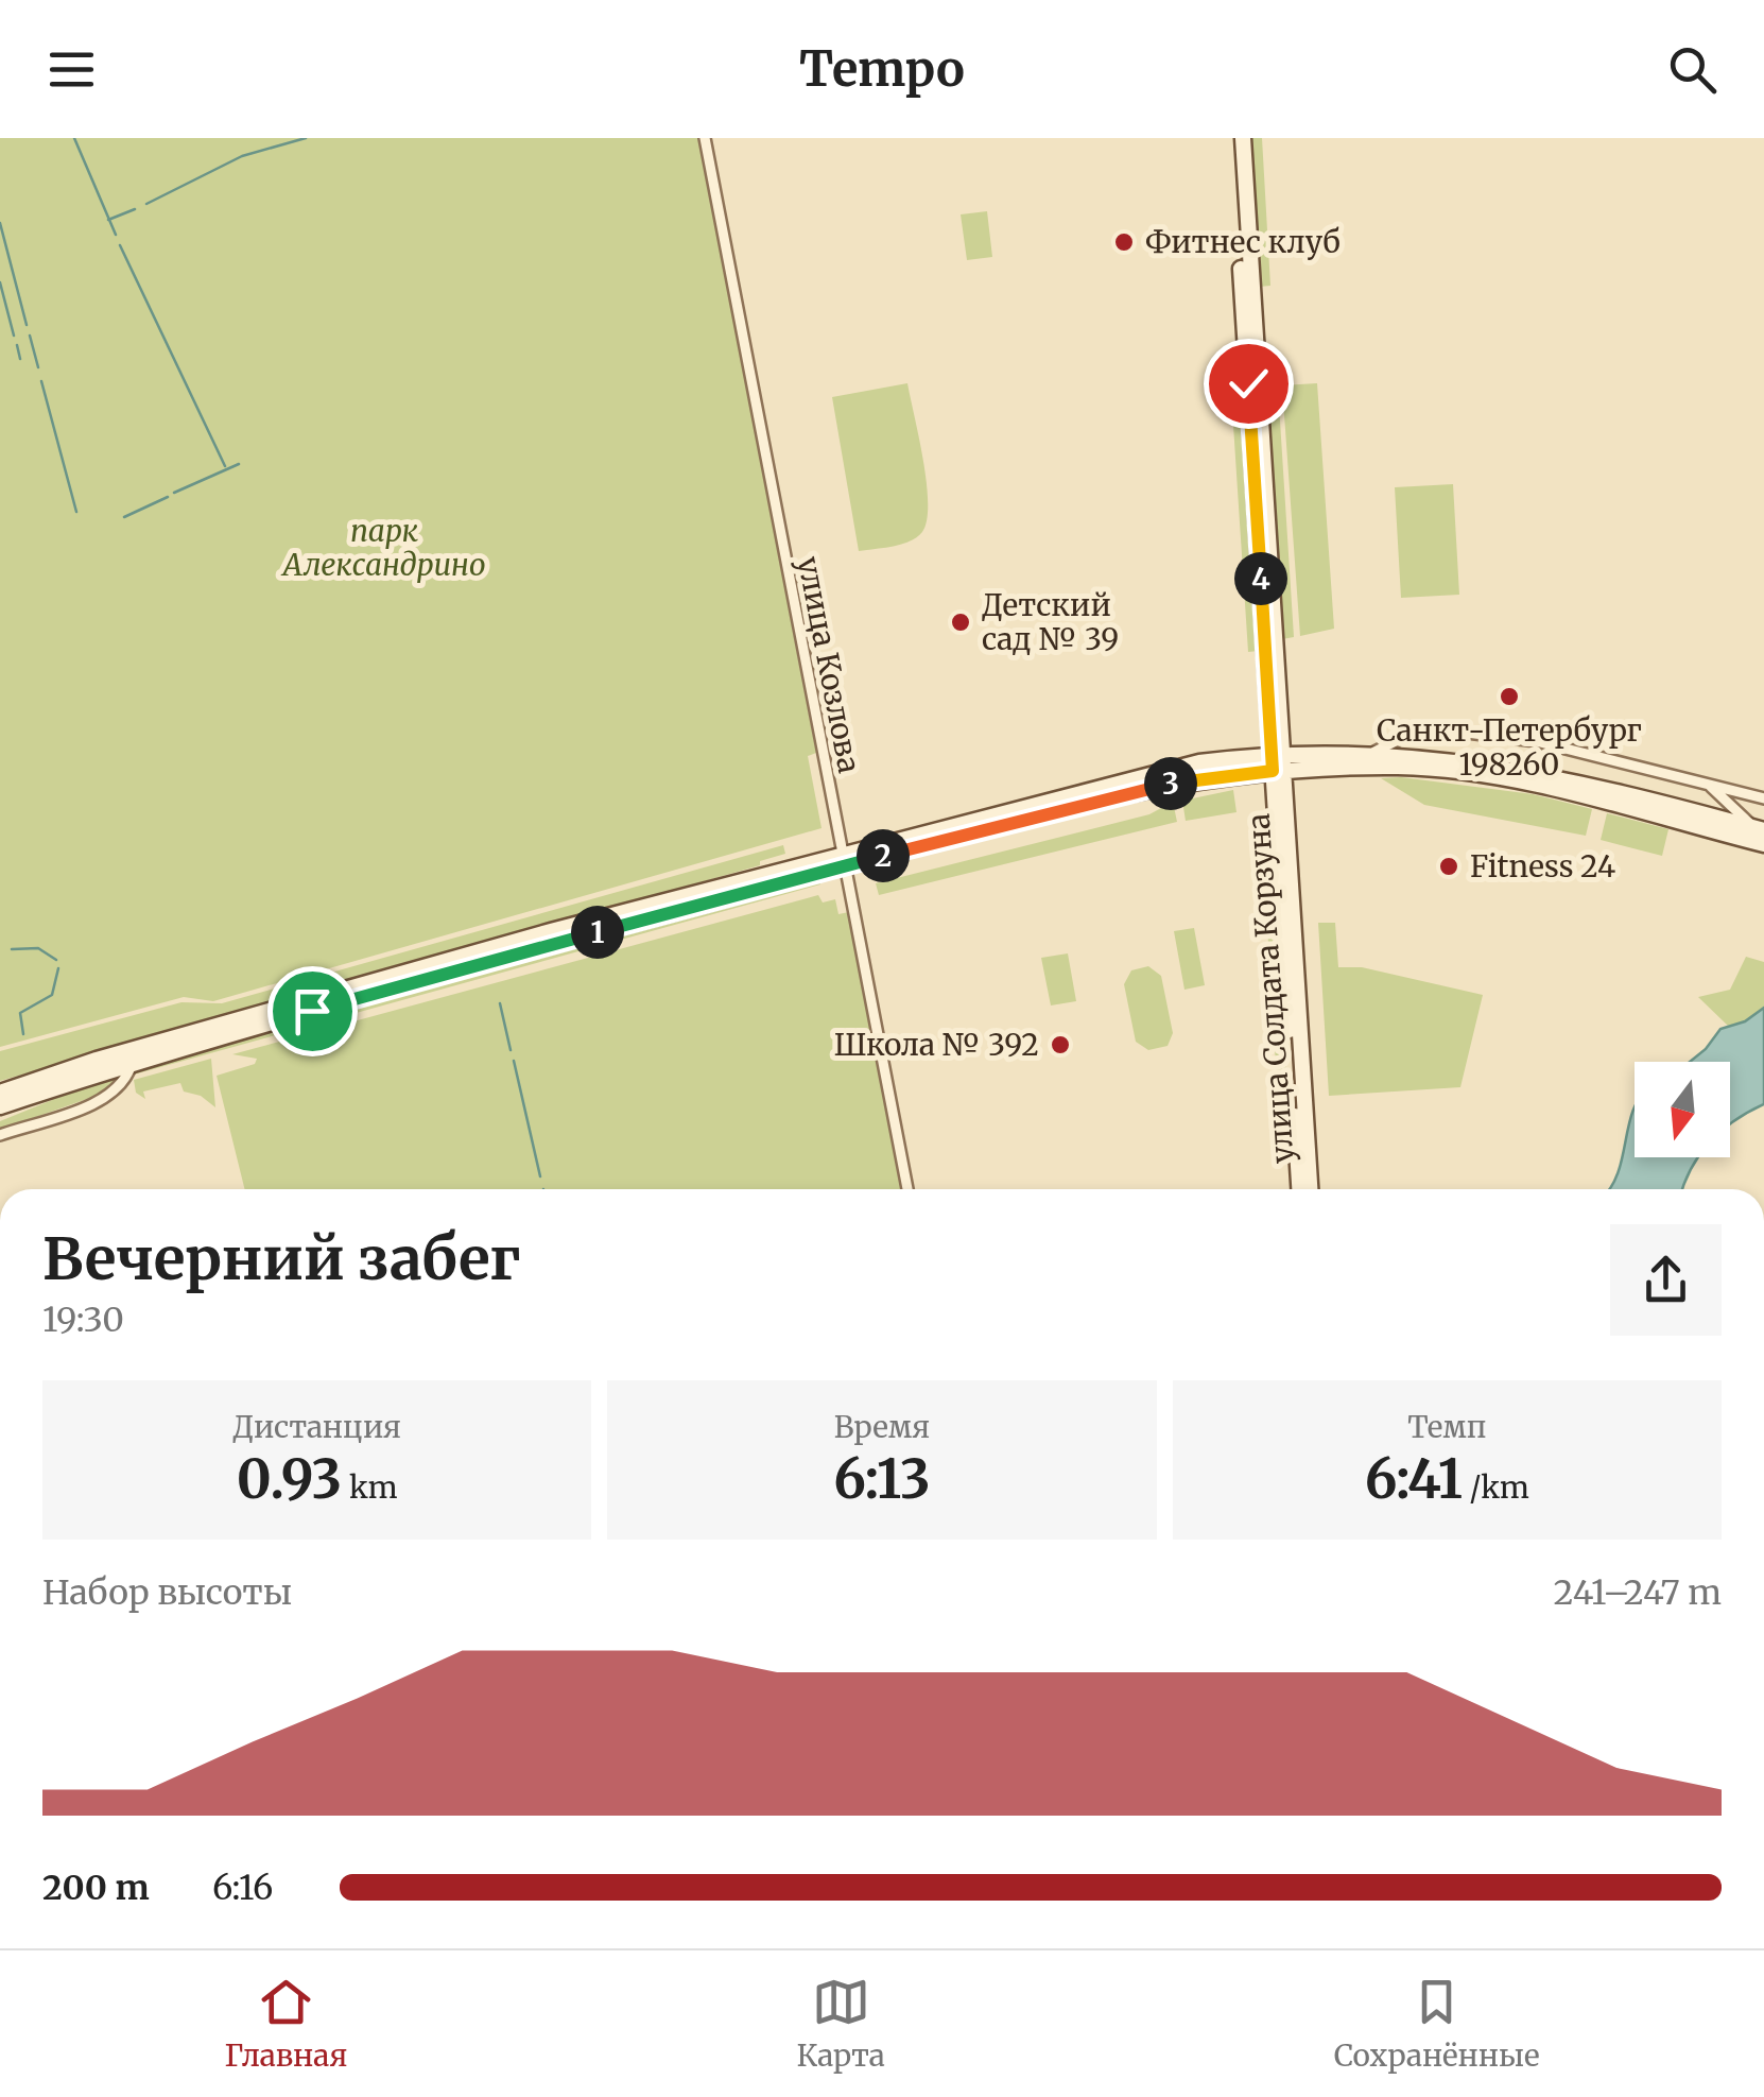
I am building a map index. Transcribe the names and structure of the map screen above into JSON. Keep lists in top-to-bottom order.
{
  "streets": {
    "main road": ["улица Солдата Корзуна"],
    "street": ["улица Козлова"]
  },
  "parks": ["парк Александрино"],
  "places": [
    "Фитнес клуб",
    "Детский сад № 39",
    "Санкт-Петербург 198260",
    "Fitness 24",
    "Школа № 392"
  ],
  "north": "bottom",
  "page": {
    "header": "Tempo",
    "pins": [
      "4",
      "3",
      "2",
      "1"
    ],
    "heading": ["Вечерний забег", "19:30"],
    "stats": [
      ["Дистанция", "0.93 km"],
      ["Время", "6:13"],
      ["Темп", "6:41 /km"]
    ],
    "chart": ["Набор высоты", "241–247 m"],
    "list": [
      {
        "name": "200 m",
        "note": "6:16"
      }
    ],
    "tabs": ["Главная", "Карта", "Сохранённые"]
  }
}
